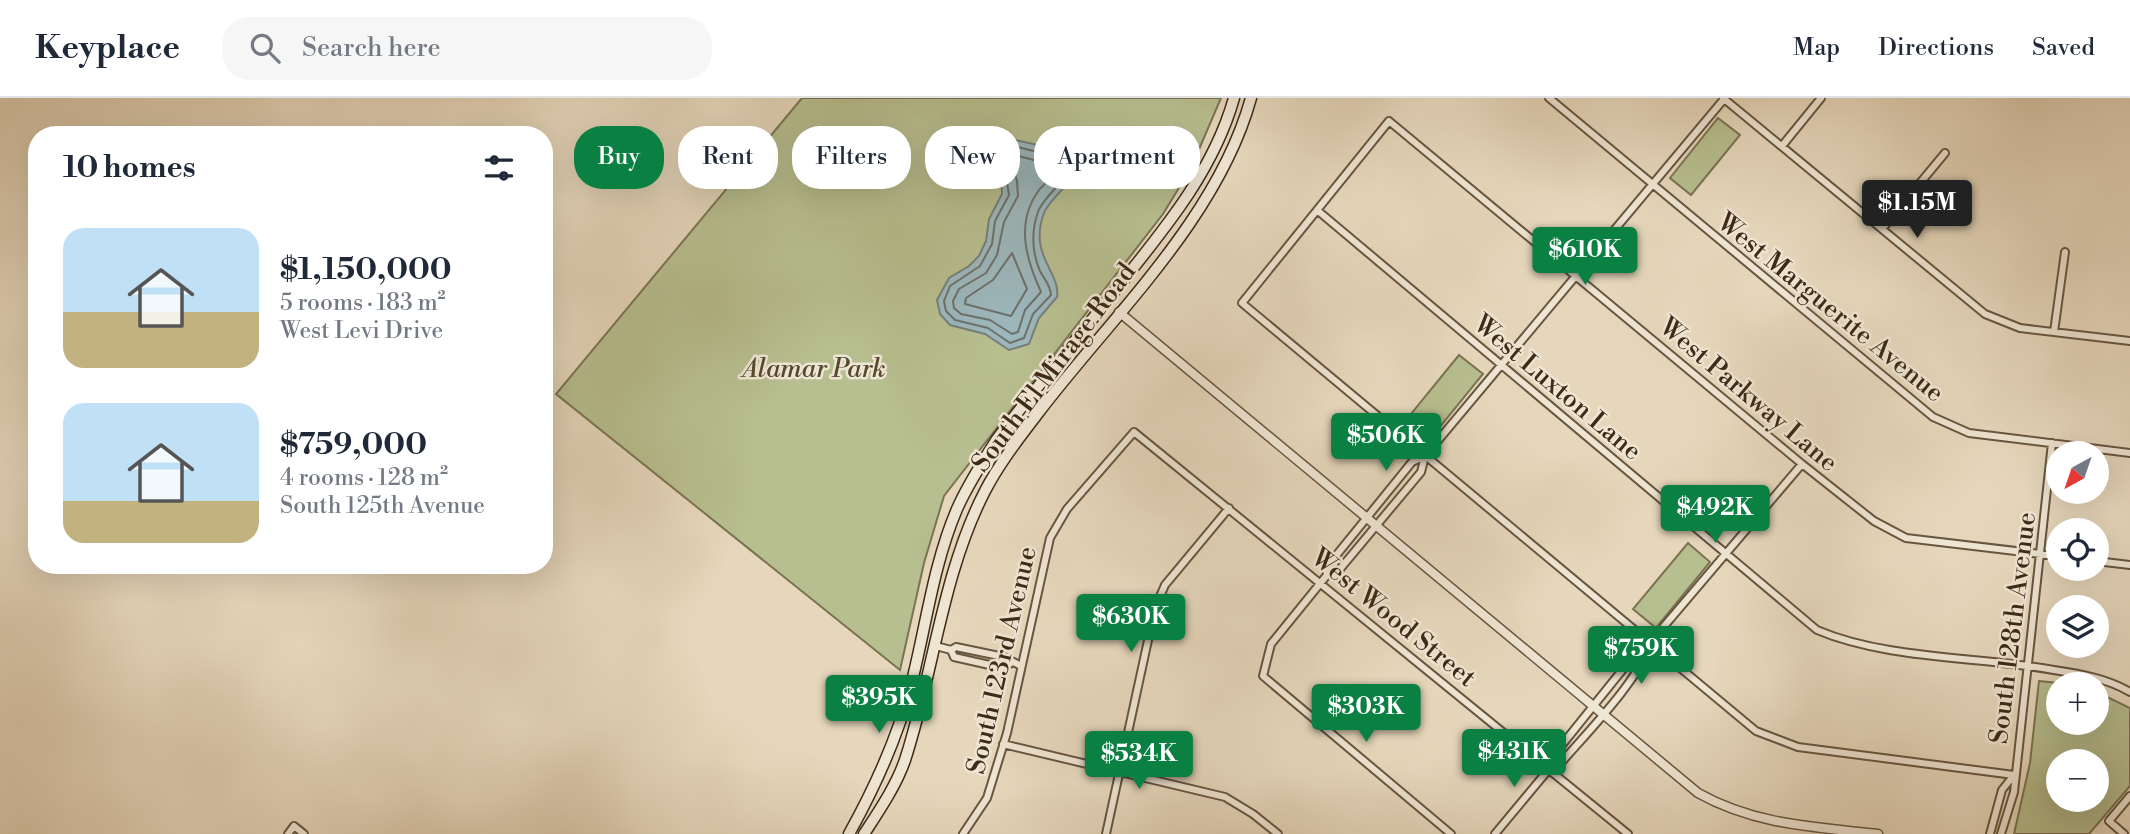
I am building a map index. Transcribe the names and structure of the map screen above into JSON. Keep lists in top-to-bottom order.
{
  "streets": {
    "main road": ["South El Mirage Road"],
    "street": [
      "West Marguerite Avenue",
      "West Luxton Lane",
      "West Parkway Lane",
      "West Wood Street",
      "South 128th Avenue",
      "South 123rd Avenue"
    ]
  },
  "crossings": [
    ["West Luxton Lane", "West Parkway Lane"],
    ["West Luxton Lane", "South 128th Avenue"],
    ["West Parkway Lane", "South 128th Avenue"],
    ["West Wood Street", "South 123rd Avenue"]
  ],
  "parks": ["Alamar Park"],
  "north": "bottom left",
  "page": {
    "header": "Keyplace",
    "search": "Search here",
    "nav": ["Map", "Directions", "Saved"],
    "chip": [
      "Buy",
      "Rent",
      "Filters",
      "New",
      "Apartment"
    ],
    "heading": "10 homes",
    "price": [
      "$1.15M",
      "$610K",
      "$506K",
      "$492K",
      "$630K",
      "$759K",
      "$395K",
      "$303K",
      "$431K",
      "$534K"
    ],
    "list": [
      {
        "name": "$1,150,000",
        "note": "5 rooms · 183 m² · West Levi Drive"
      },
      {
        "name": "$759,000",
        "note": "4 rooms · 128 m² · South 125th Avenue"
      }
    ],
    "map_buttons": ["+", "−"]
  }
}
